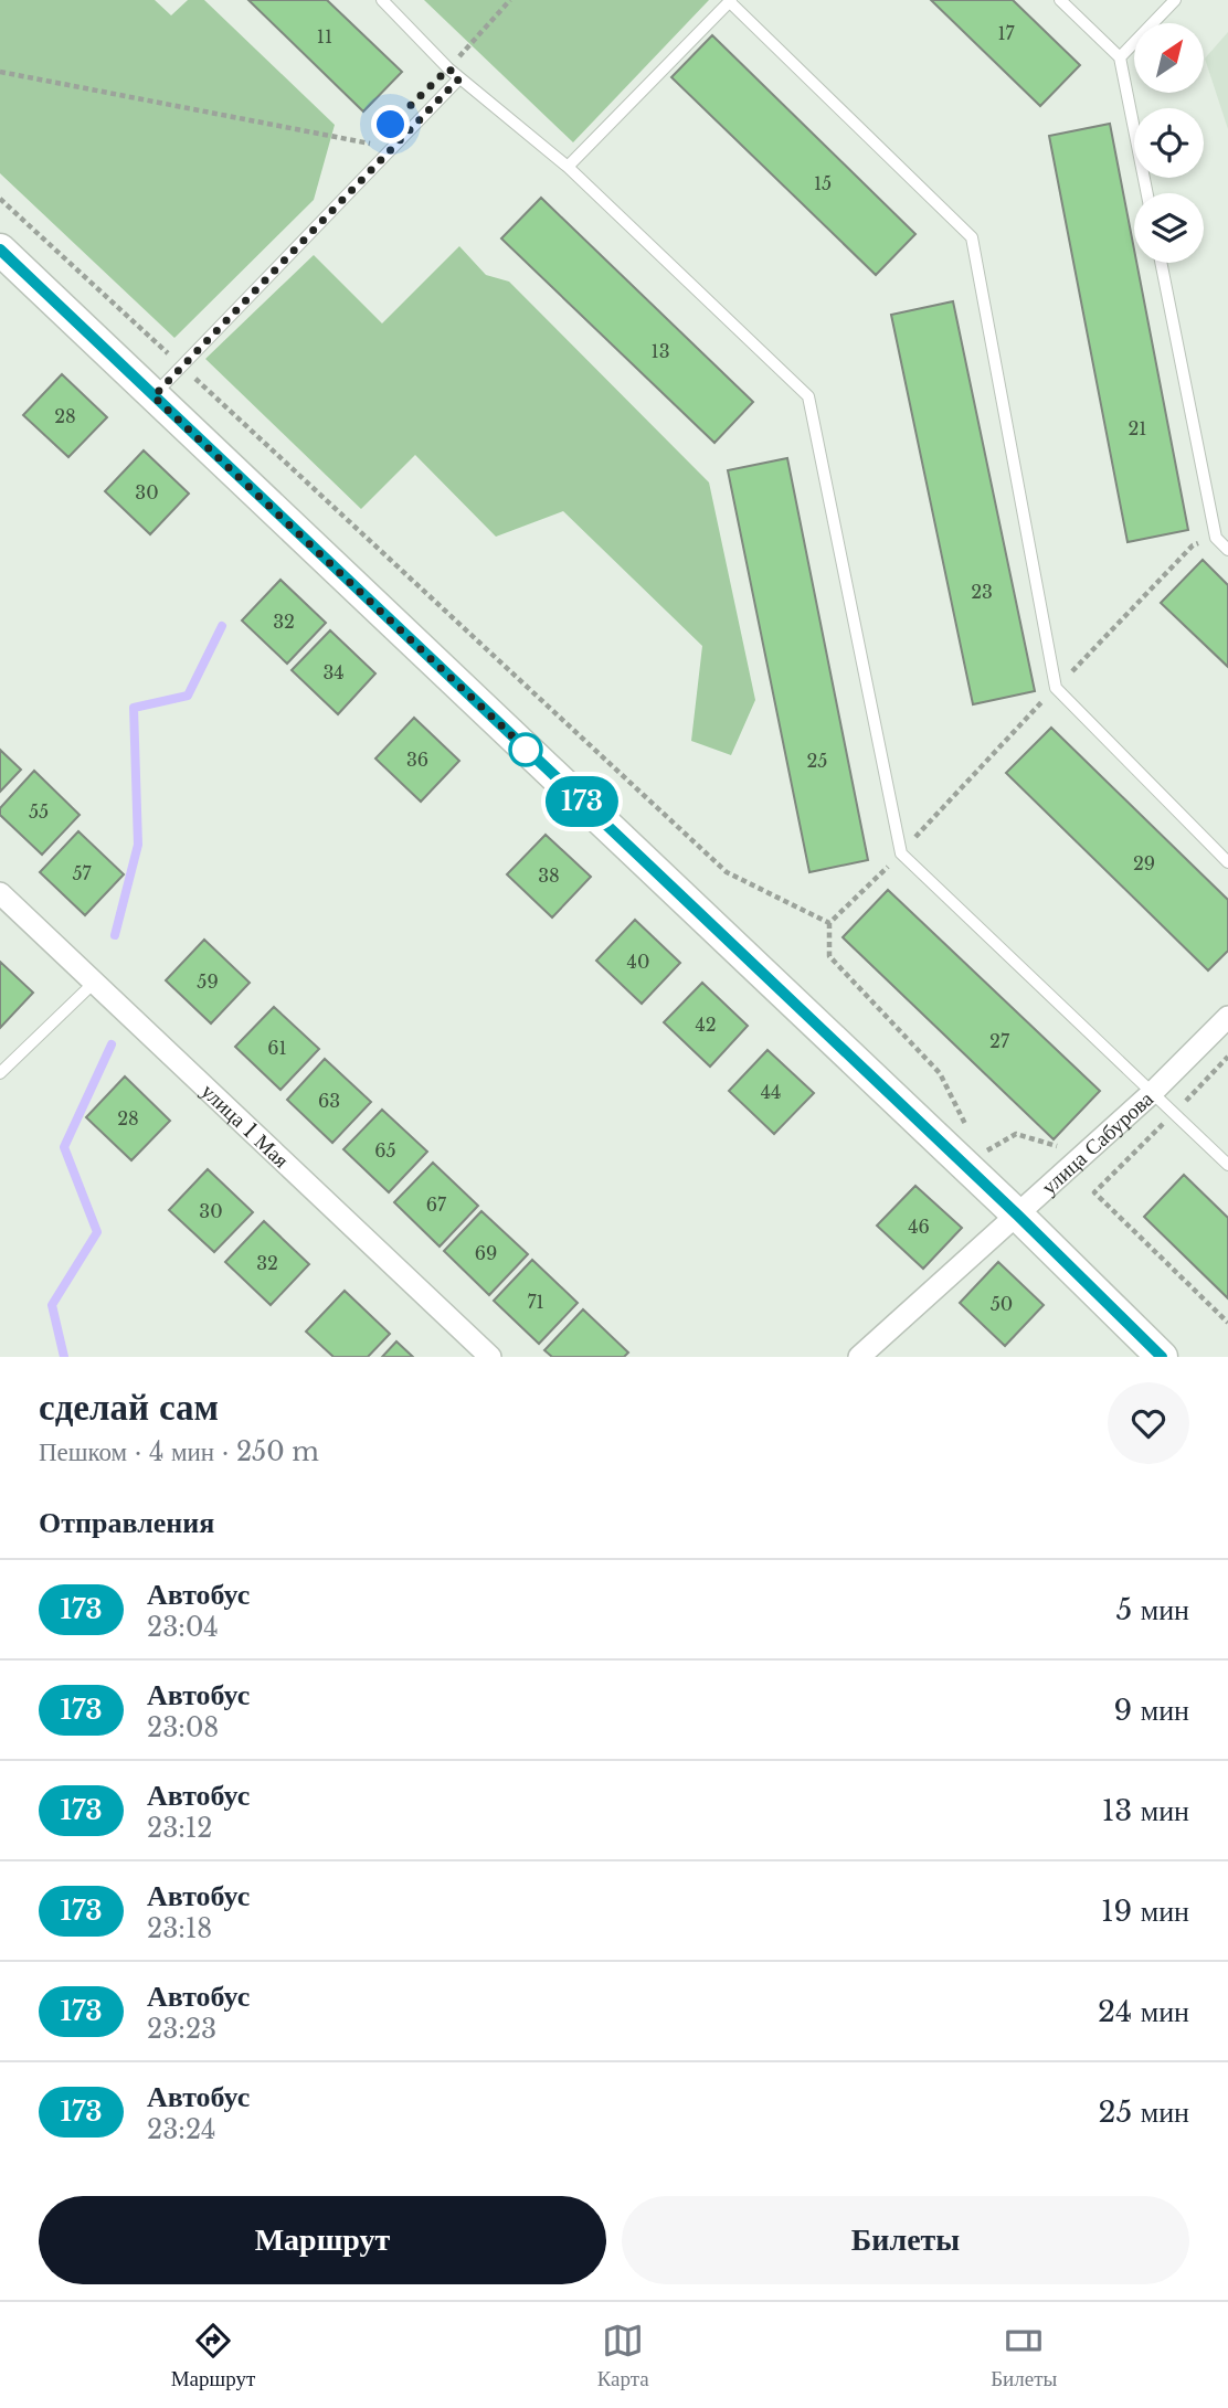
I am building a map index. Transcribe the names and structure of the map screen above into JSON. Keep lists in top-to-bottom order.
{
  "streets": {
    "street": ["улица 1 Мая", "улица Сабурова"]
  },
  "lines": ["bus line 173"],
  "house_numbers": [
    "17",
    "11",
    "15",
    "13",
    "28",
    "21",
    "30",
    "23",
    "32",
    "34",
    "36",
    "25",
    "55",
    "29",
    "57",
    "38",
    "40",
    "59",
    "42",
    "27",
    "61",
    "44",
    "63",
    "28",
    "65",
    "67",
    "30",
    "46",
    "69",
    "32",
    "71",
    "50"
  ],
  "north": "top right",
  "page": {
    "on_map": "173",
    "heading": [
      ["сделай сам", "Пешком · 4 мин · 250 m"],
      "Отправления"
    ],
    "list": [
      {
        "mark": "173",
        "name": "Автобус",
        "note": "23:04",
        "value": "5 мин"
      },
      {
        "mark": "173",
        "name": "Автобус",
        "note": "23:08",
        "value": "9 мин"
      },
      {
        "mark": "173",
        "name": "Автобус",
        "note": "23:12",
        "value": "13 мин"
      },
      {
        "mark": "173",
        "name": "Автобус",
        "note": "23:18",
        "value": "19 мин"
      },
      {
        "mark": "173",
        "name": "Автобус",
        "note": "23:23",
        "value": "24 мин"
      },
      {
        "mark": "173",
        "name": "Автобус",
        "note": "23:24",
        "value": "25 мин"
      }
    ],
    "buttons": ["Маршрут", "Билеты"],
    "tabs": ["Маршрут", "Карта", "Билеты"]
  }
}
